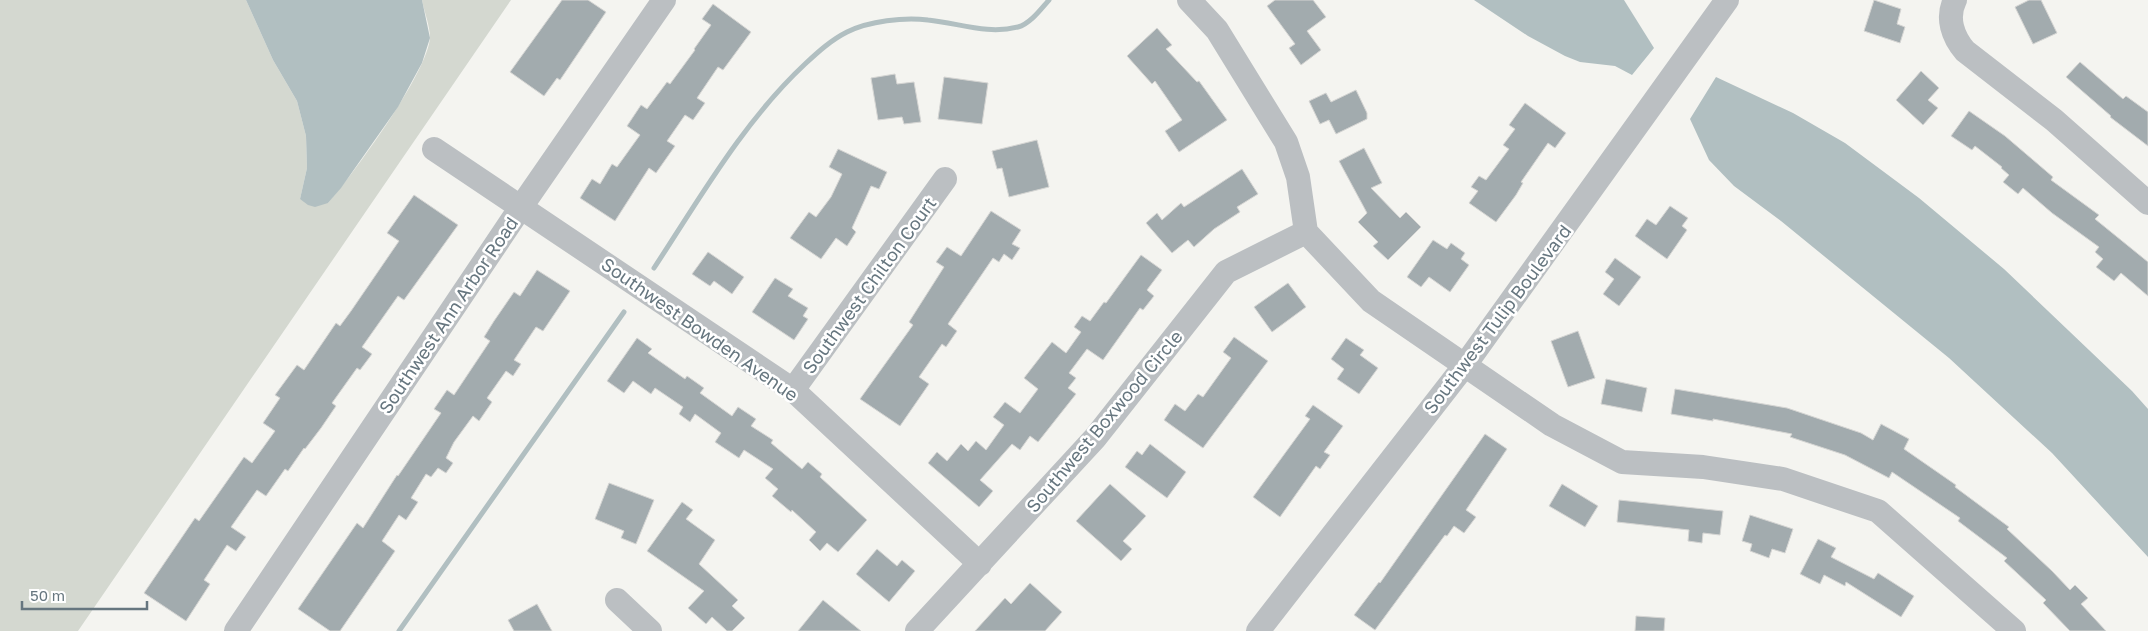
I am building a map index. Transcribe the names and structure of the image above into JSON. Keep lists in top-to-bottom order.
{
  "streets": {
    "street": [
      "Southwest Chilton Court",
      "Southwest Ann Arbor Road",
      "Southwest Tulip Boulevard",
      "Southwest Bowden Avenue",
      "Southwest Boxwood Circle"
    ]
  },
  "crossings": [
    ["Southwest Chilton Court", "Southwest Bowden Avenue"],
    ["Southwest Ann Arbor Road", "Southwest Bowden Avenue"],
    ["Southwest Bowden Avenue", "Southwest Boxwood Circle"]
  ],
  "scale_bar": "50 m"
}
